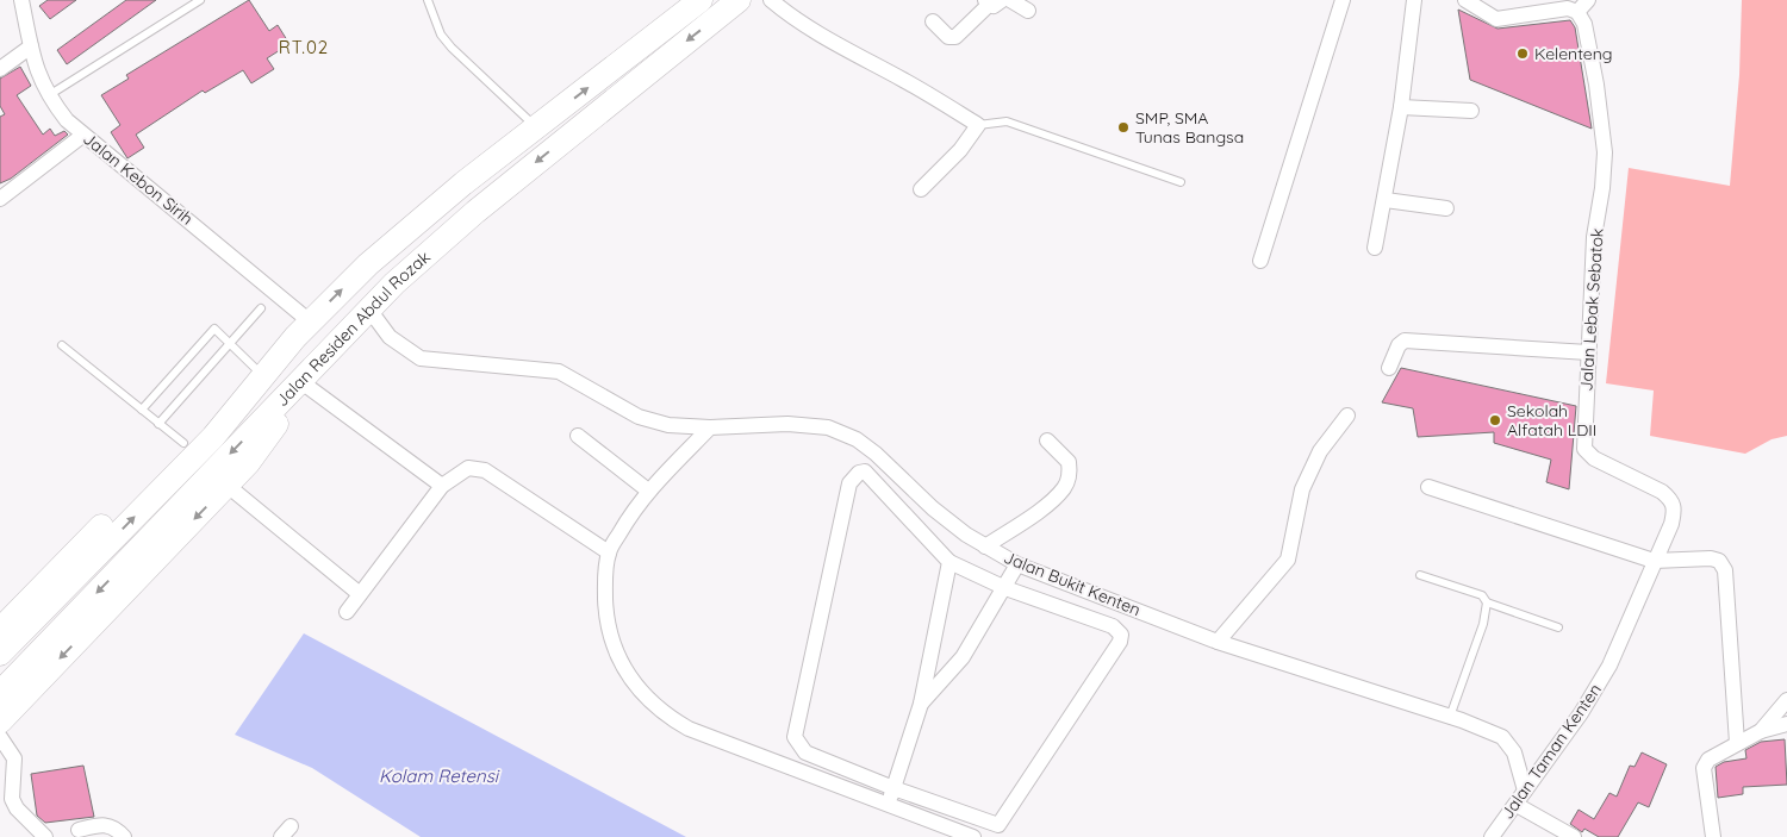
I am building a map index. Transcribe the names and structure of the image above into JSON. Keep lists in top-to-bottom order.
{
  "streets": {
    "highway": ["Jalan Residen Abdul Rozak"],
    "street": [
      "Jalan Kebon Sirih",
      "Jalan Lebak Sebatok",
      "Jalan Bukit Kenten",
      "Jalan Taman Kenten"
    ]
  },
  "crossings": [
    ["Jalan Kebon Sirih", "Jalan Residen Abdul Rozak"],
    ["Jalan Lebak Sebatok", "Jalan Taman Kenten"],
    ["Jalan Residen Abdul Rozak", "Jalan Bukit Kenten"],
    ["Jalan Bukit Kenten", "Jalan Taman Kenten"]
  ],
  "districts": ["RT.02"],
  "water": ["Kolam Retensi"],
  "places": ["Kelenteng", "SMP, SMA Tunas Bangsa", "Sekolah Alfatah LDII"]
}
